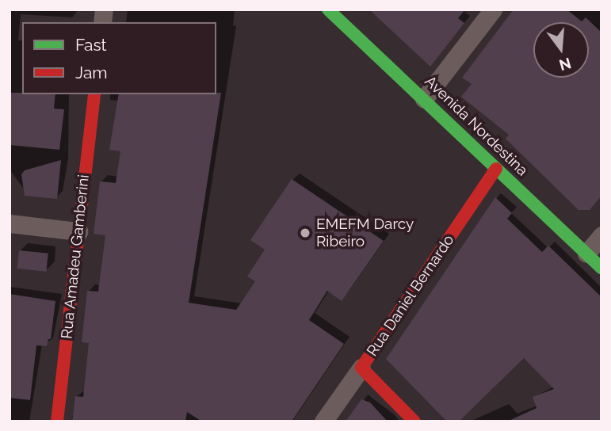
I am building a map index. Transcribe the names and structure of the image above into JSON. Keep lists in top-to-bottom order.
{
  "streets": {
    "street": ["Avenida Nordestina", "Rua Amadeu Gamberini", "Rua Daniel Bernardo"]
  },
  "crossings": [
    ["Avenida Nordestina", "Rua Daniel Bernardo"]
  ],
  "places": ["EMEFM Darcy Ribeiro"],
  "legend": ["Fast", "Jam"],
  "north": "bottom"
}
